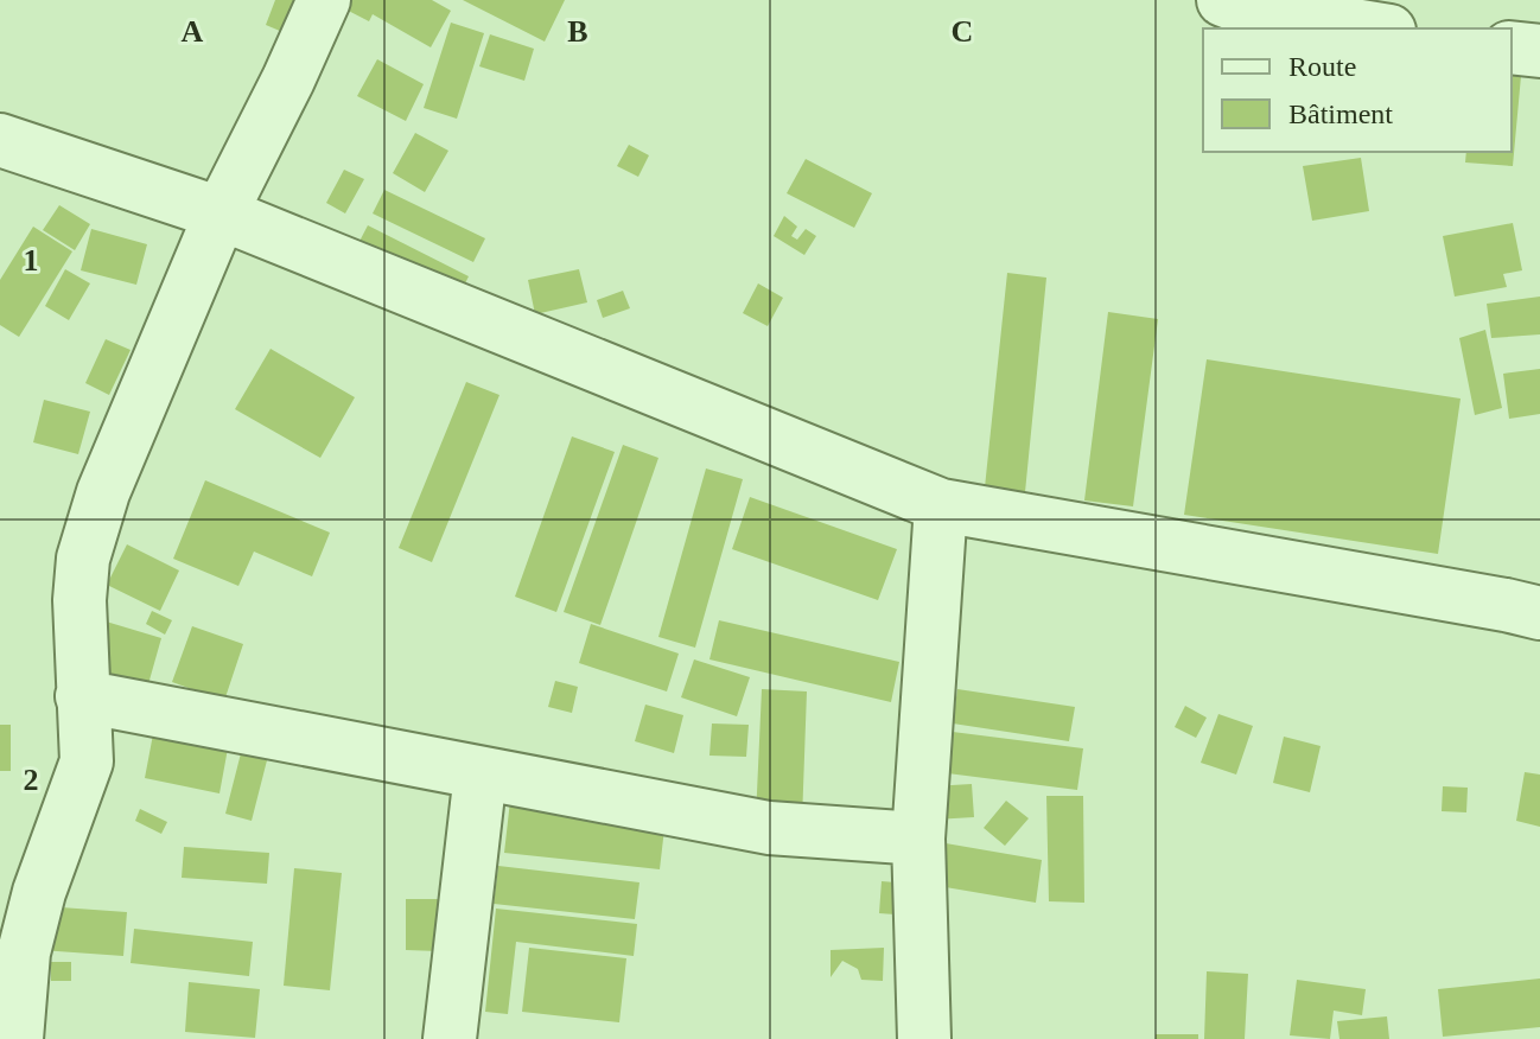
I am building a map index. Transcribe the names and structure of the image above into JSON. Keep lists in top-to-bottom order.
{
  "legend": ["Route", "Bâtiment"],
  "grid": {
    "columns": ["A", "B", "C"],
    "rows": ["1", "2"]
  }
}
